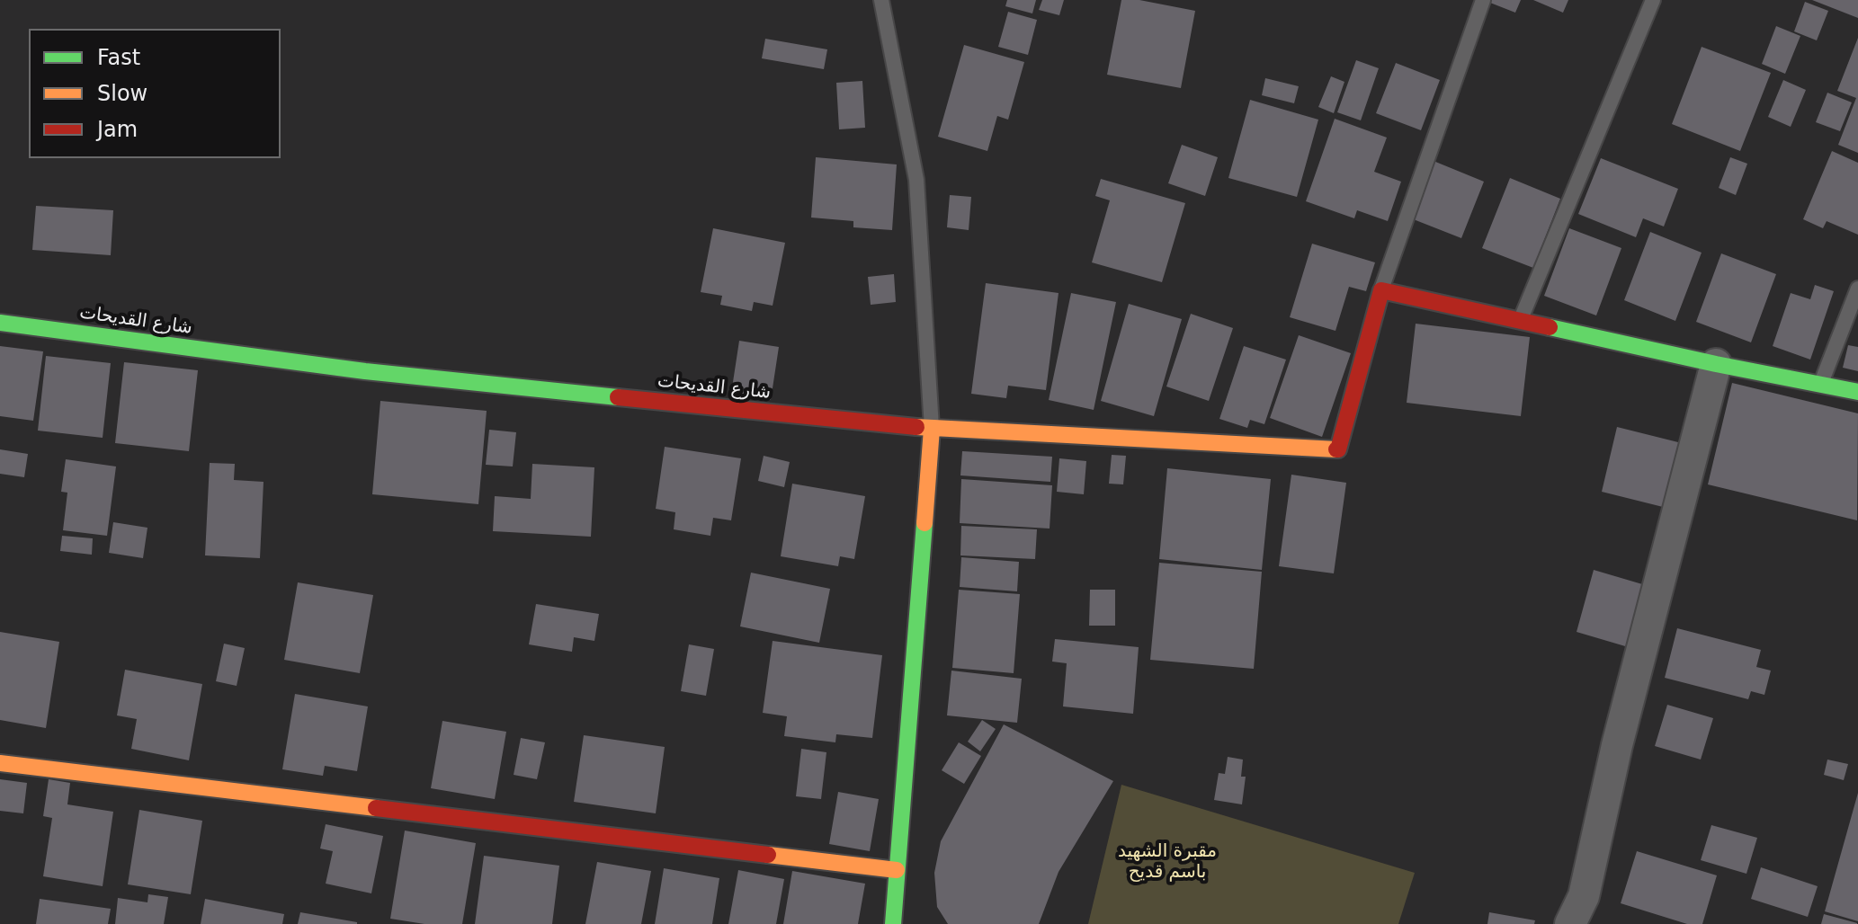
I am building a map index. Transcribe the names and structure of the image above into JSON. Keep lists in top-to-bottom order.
{
  "streets": {
    "street": ["شارع القديحات"]
  },
  "parks": ["مقبرة الشهيد باسم قديح"],
  "legend": ["Fast", "Slow", "Jam"]
}
